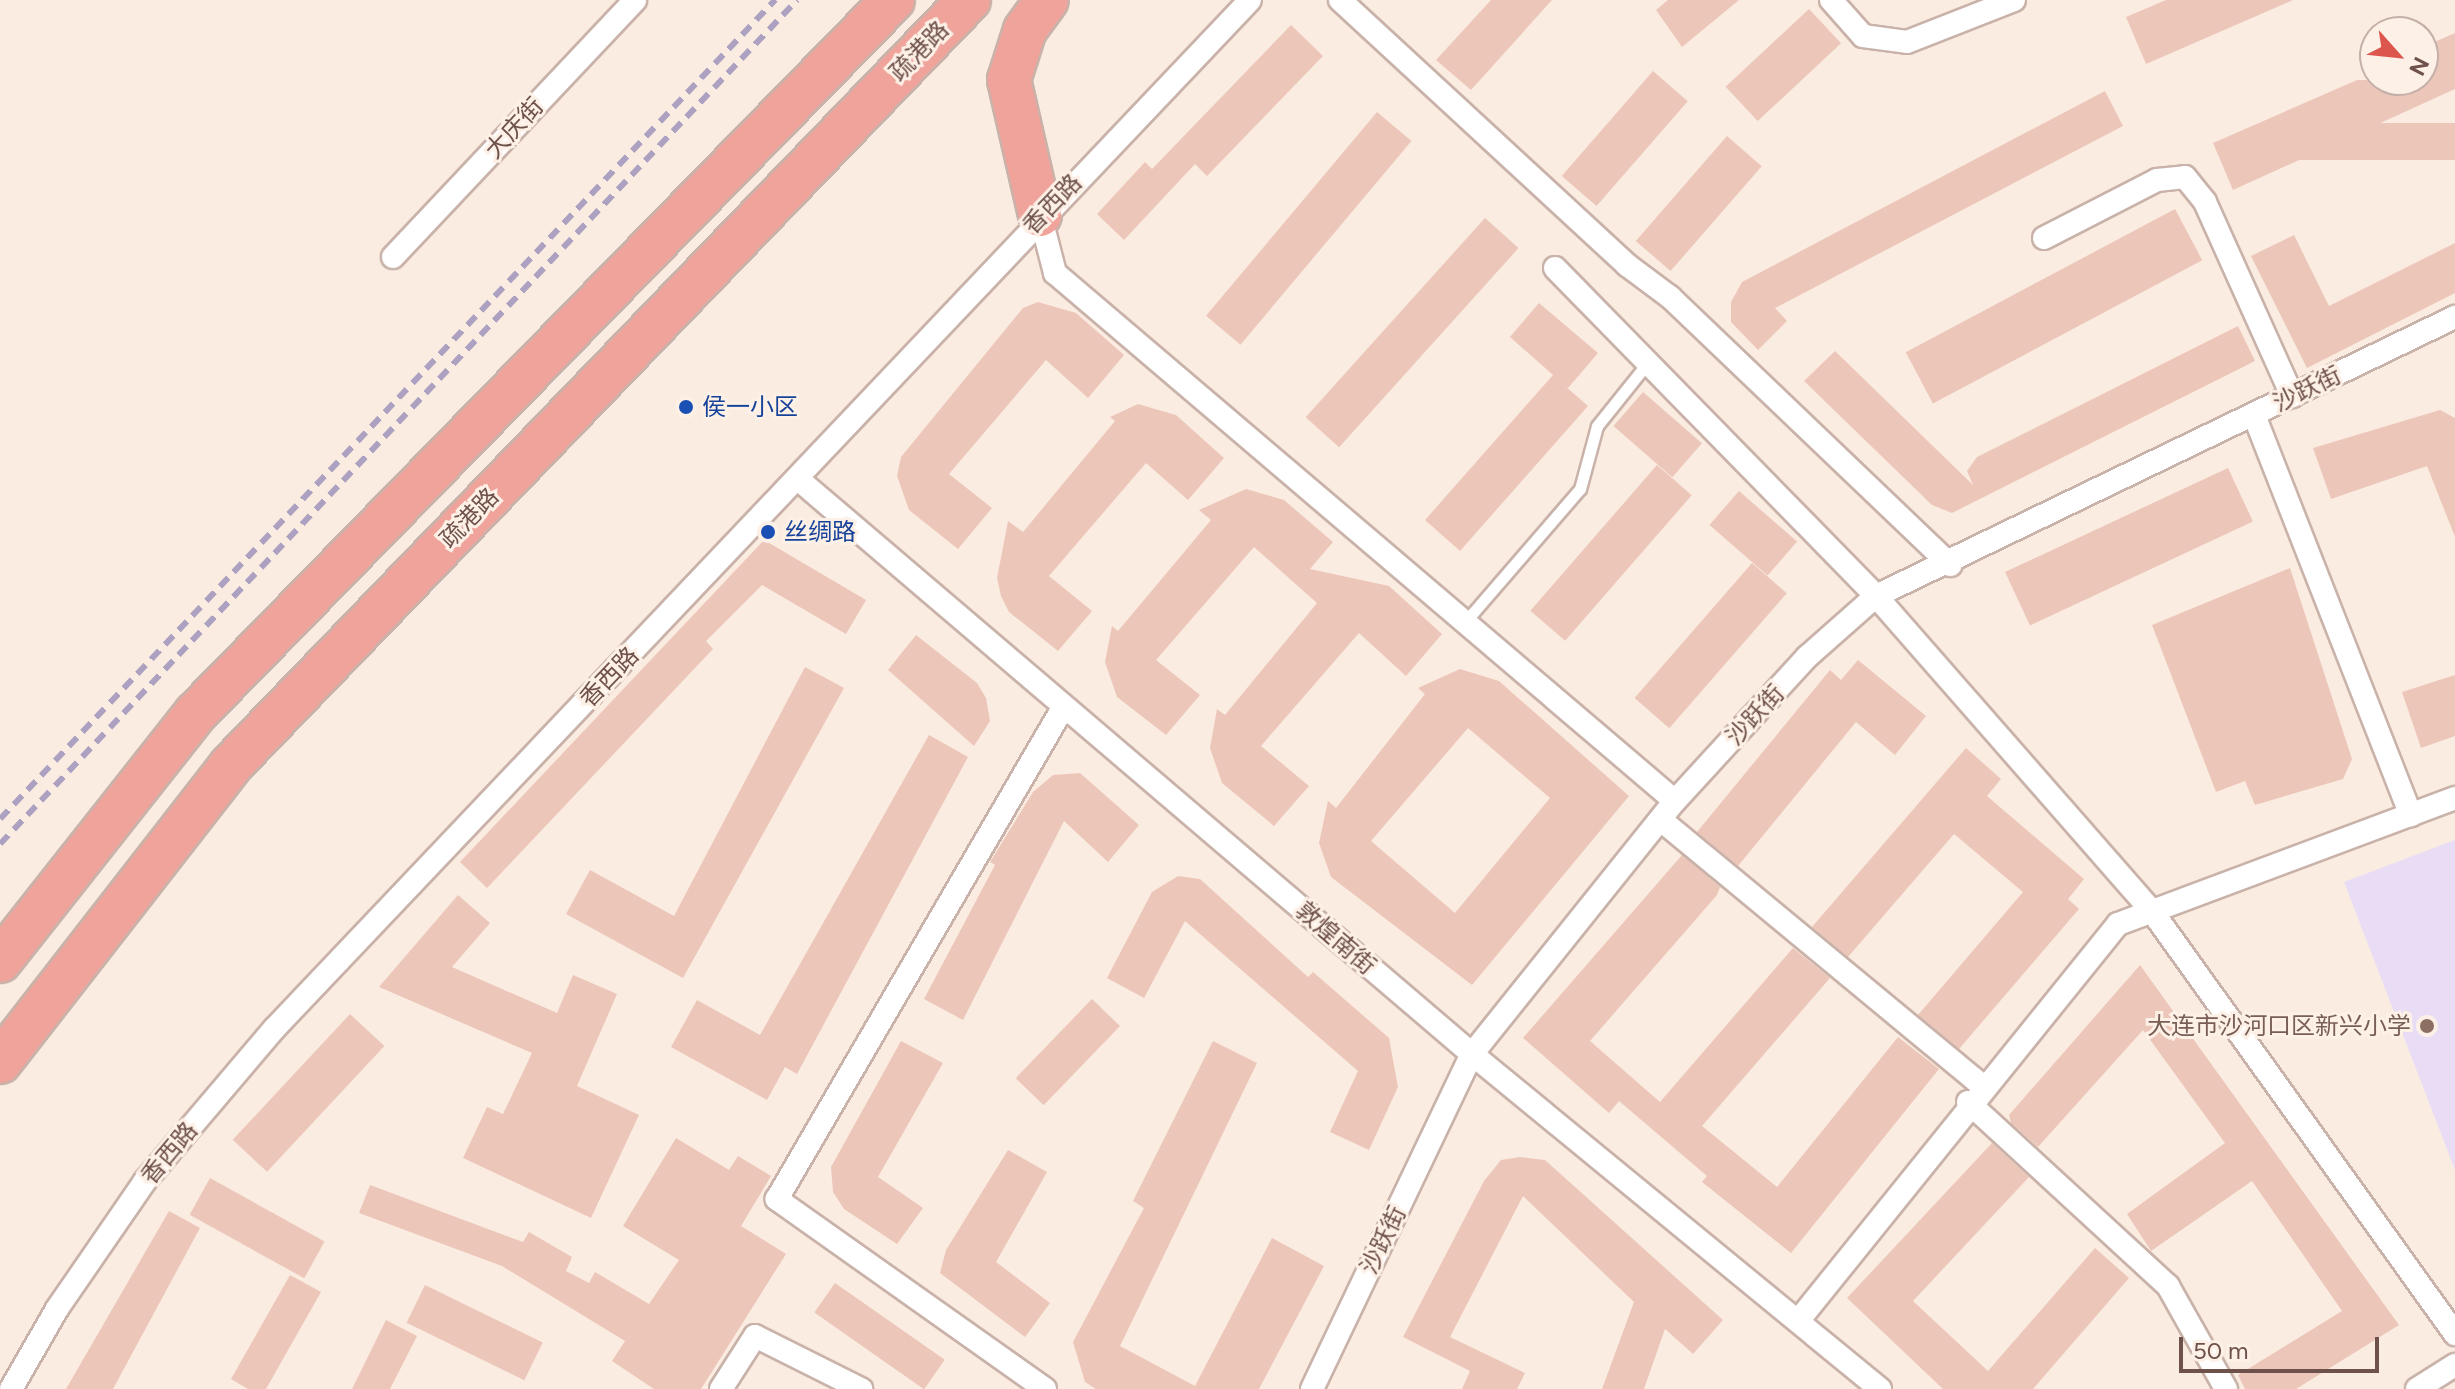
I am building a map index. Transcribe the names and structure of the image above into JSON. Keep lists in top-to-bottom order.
{
  "streets": {
    "highway": ["疏港路"],
    "street": [
      "大庆街",
      "香西路",
      "沙跃街",
      "敦煌南街"
    ]
  },
  "crossings": [
    ["香西路", "敦煌南街"],
    ["沙跃街", "敦煌南街"]
  ],
  "places": ["侯一小区", "丝绸路", "大连市沙河口区新兴小学"],
  "scale_bar": "50 m",
  "north": "bottom right"
}
